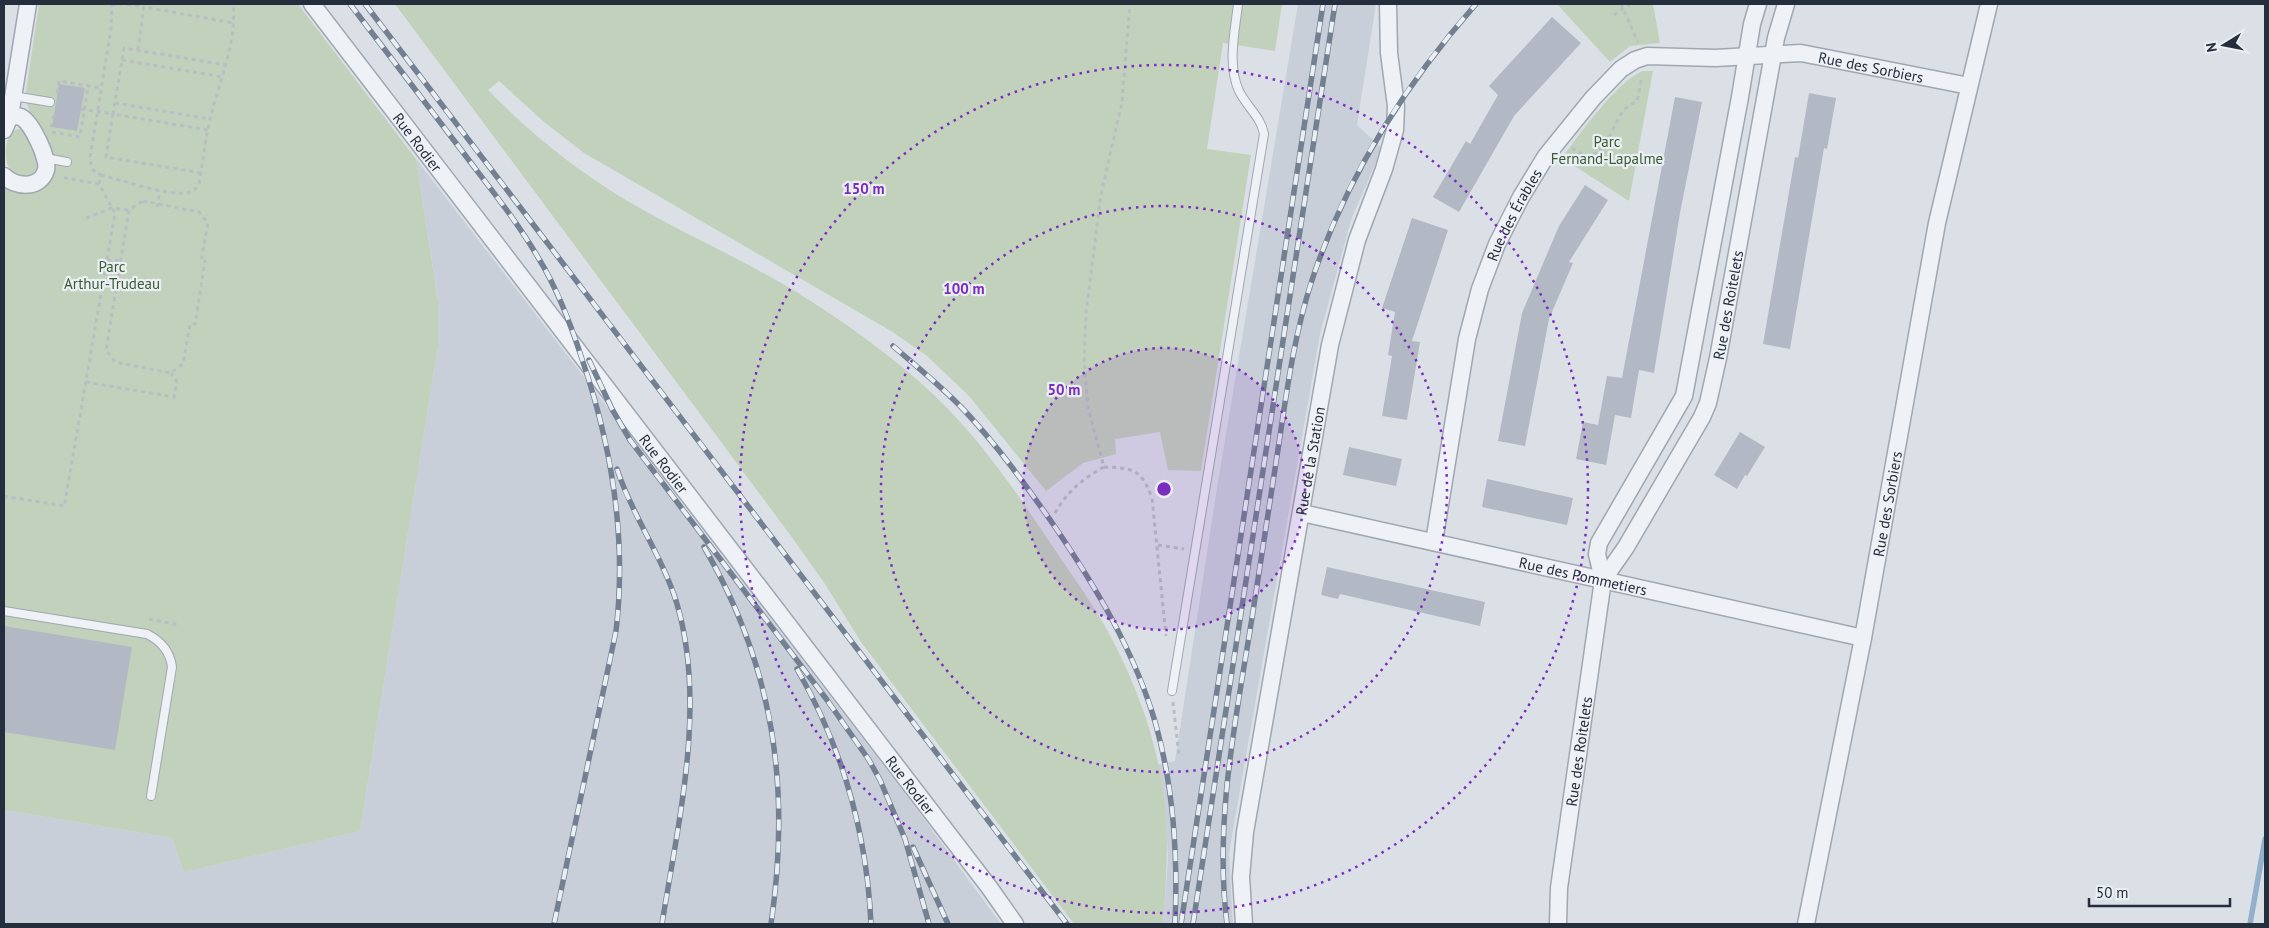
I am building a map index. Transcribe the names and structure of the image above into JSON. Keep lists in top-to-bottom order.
{
  "streets": {
    "street": [
      "Rue des Sorbiers",
      "Rue Rodier",
      "Rue des Érables",
      "Rue des Roitelets",
      "Rue de la Station",
      "Rue des Pommetiers"
    ]
  },
  "crossings": [
    ["Rue des Sorbiers", "Rue des Érables"],
    ["Rue des Sorbiers", "Rue des Roitelets"],
    ["Rue des Sorbiers", "Rue des Pommetiers"],
    ["Rue des Érables", "Rue des Roitelets"],
    ["Rue des Érables", "Rue des Pommetiers"],
    ["Rue des Roitelets", "Rue des Pommetiers"],
    ["Rue de la Station", "Rue des Pommetiers"]
  ],
  "parks": ["Parc Fernand-Lapalme", "Parc Arthur-Trudeau"],
  "scale_bar": "50 m",
  "north": "left",
  "rings": ["150 m", "100 m", "50 m"]
}
